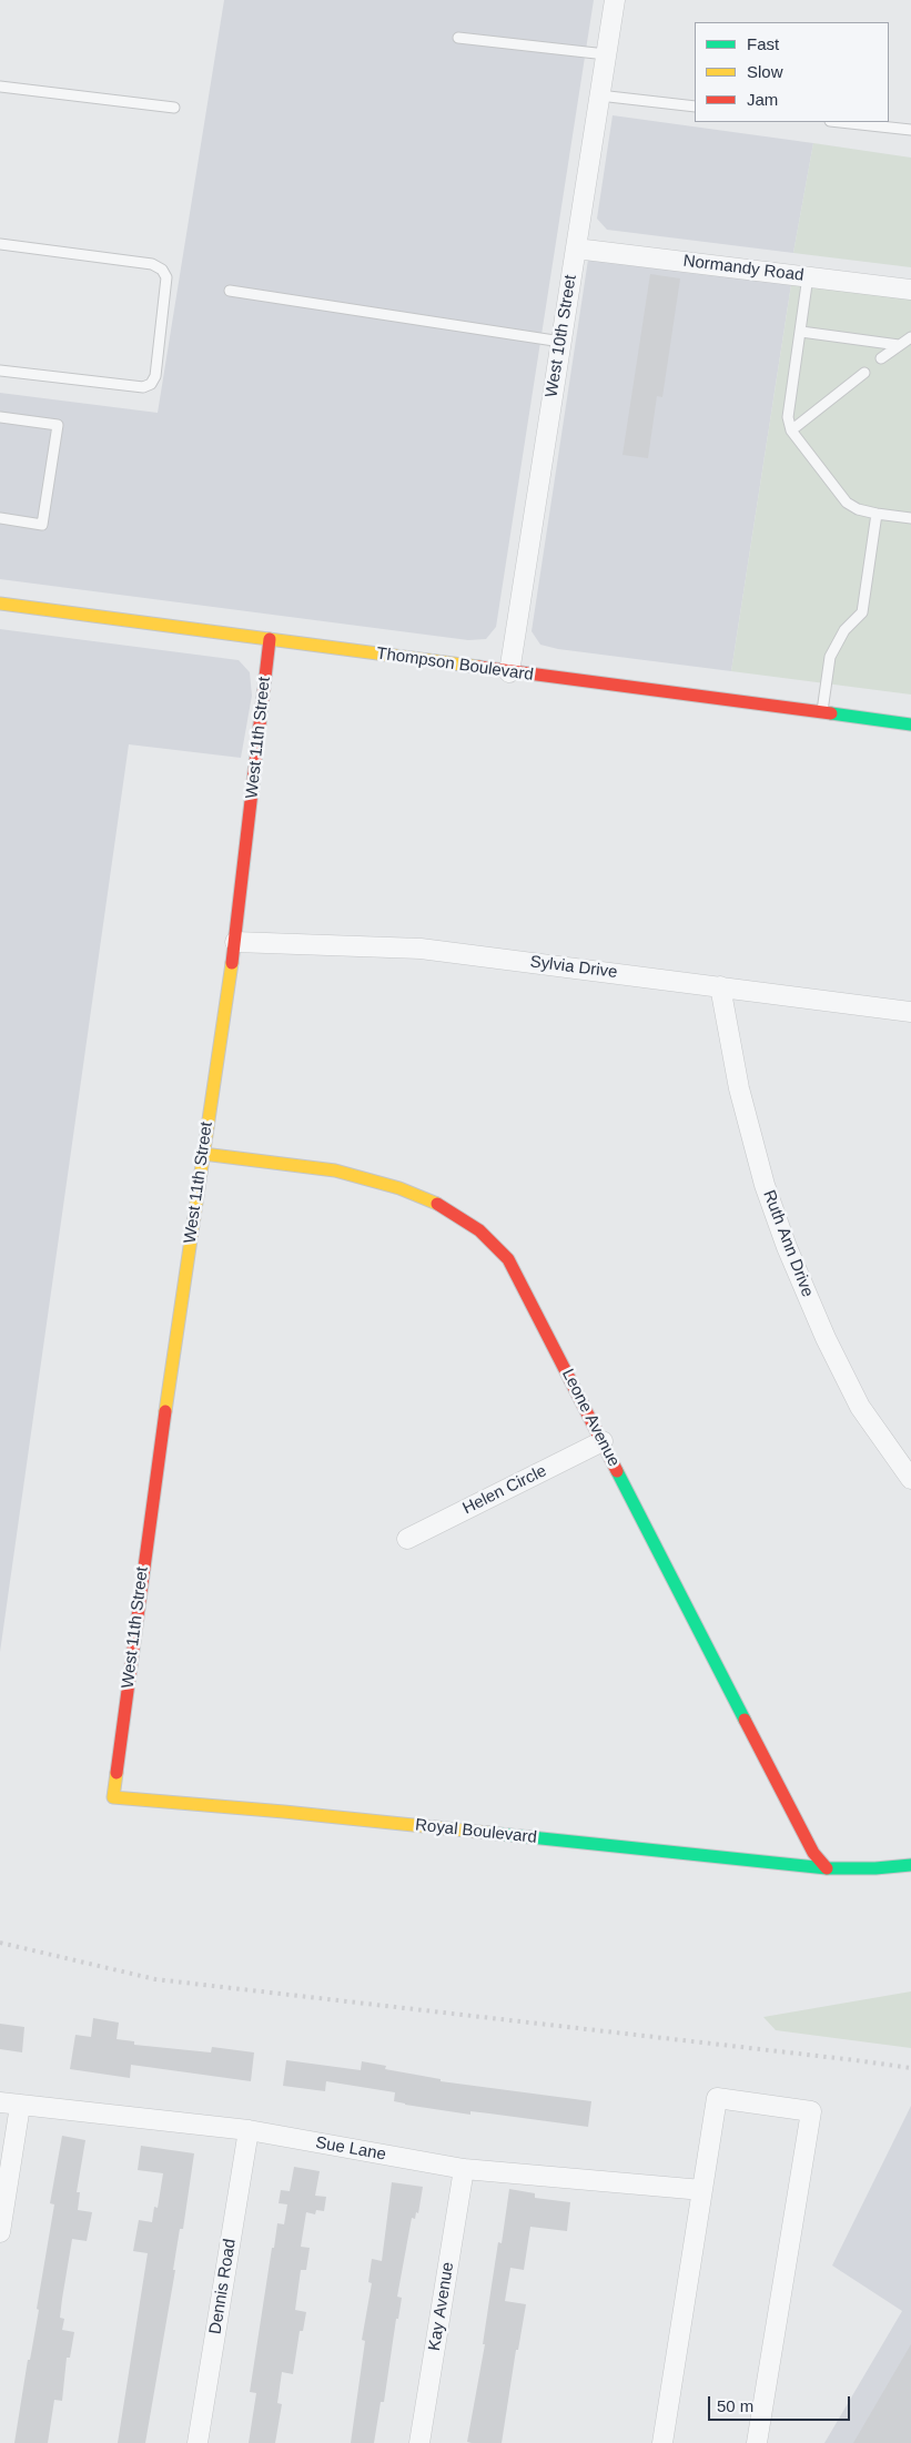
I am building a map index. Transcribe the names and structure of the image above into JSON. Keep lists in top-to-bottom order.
{
  "streets": {
    "street": [
      "Normandy Road",
      "West 10th Street",
      "Thompson Boulevard",
      "West 11th Street",
      "Sylvia Drive",
      "Ruth Ann Drive",
      "Leone Avenue",
      "Helen Circle",
      "Royal Boulevard",
      "Sue Lane",
      "Dennis Road",
      "Kay Avenue"
    ]
  },
  "crossings": [
    ["Normandy Road", "West 10th Street"],
    ["West 10th Street", "Thompson Boulevard"],
    ["Thompson Boulevard", "West 11th Street"],
    ["West 11th Street", "Sylvia Drive"],
    ["West 11th Street", "Leone Avenue"],
    ["West 11th Street", "Royal Boulevard"],
    ["Sylvia Drive", "Ruth Ann Drive"],
    ["Leone Avenue", "Helen Circle"],
    ["Leone Avenue", "Royal Boulevard"],
    ["Sue Lane", "Dennis Road"],
    ["Sue Lane", "Kay Avenue"]
  ],
  "legend": ["Fast", "Slow", "Jam"],
  "scale_bar": "50 m"
}
